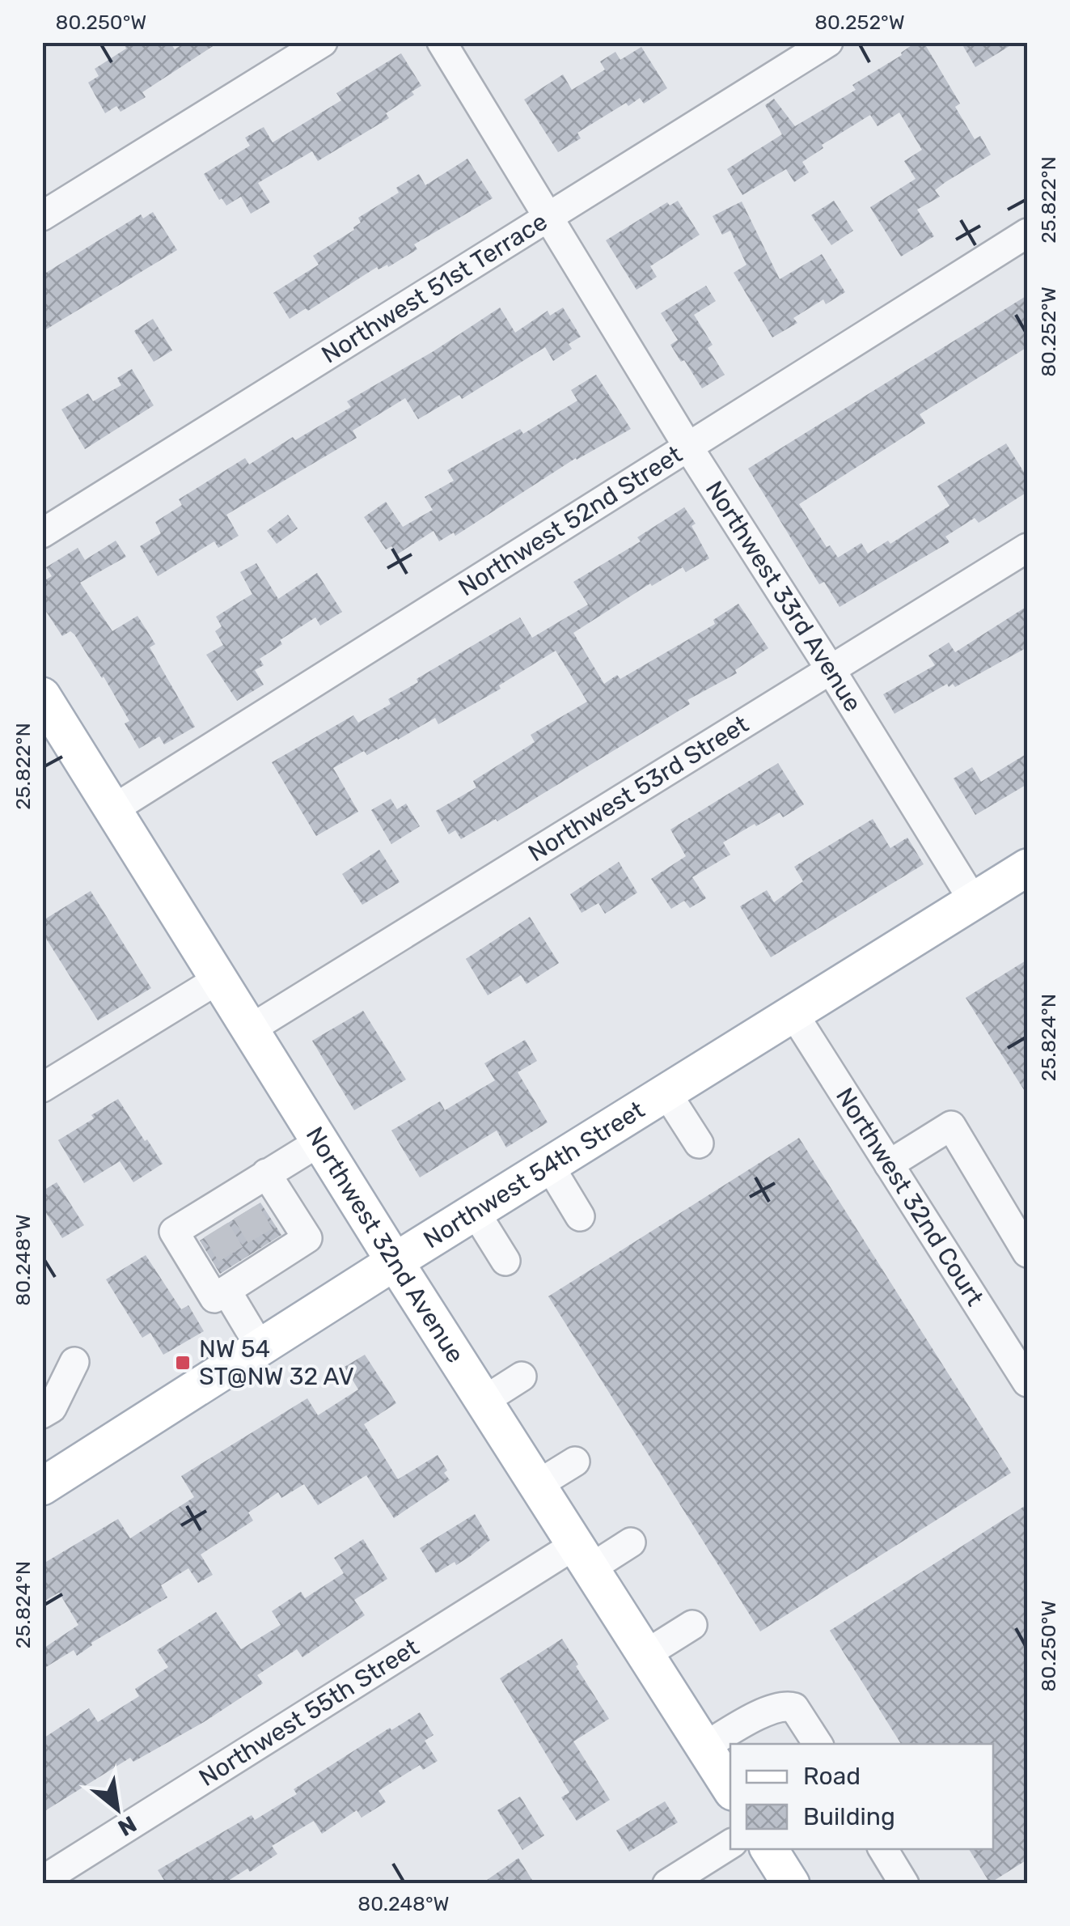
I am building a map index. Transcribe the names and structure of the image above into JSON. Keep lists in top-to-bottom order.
{
  "streets": {
    "main road": ["Northwest 54th Street", "Northwest 32nd Avenue"],
    "street": [
      "Northwest 51st Terrace",
      "Northwest 52nd Street",
      "Northwest 33rd Avenue",
      "Northwest 53rd Street",
      "Northwest 32nd Court",
      "Northwest 55th Street"
    ]
  },
  "crossings": [
    ["Northwest 51st Terrace", "Northwest 33rd Avenue"],
    ["Northwest 52nd Street", "Northwest 33rd Avenue"],
    ["Northwest 52nd Street", "Northwest 32nd Avenue"],
    ["Northwest 33rd Avenue", "Northwest 53rd Street"],
    ["Northwest 33rd Avenue", "Northwest 54th Street"],
    ["Northwest 53rd Street", "Northwest 32nd Avenue"],
    ["Northwest 54th Street", "Northwest 32nd Court"],
    ["Northwest 54th Street", "Northwest 32nd Avenue"],
    ["Northwest 32nd Avenue", "Northwest 55th Street"]
  ],
  "places": {
    "transit": ["NW 54 ST@NW 32 AV"]
  },
  "legend": ["Road", "Building"],
  "north": "bottom right",
  "coordinates": [
    "80.250°W",
    "80.252°W",
    "25.822°N",
    "25.824°N",
    "80.248°W"
  ]
}
